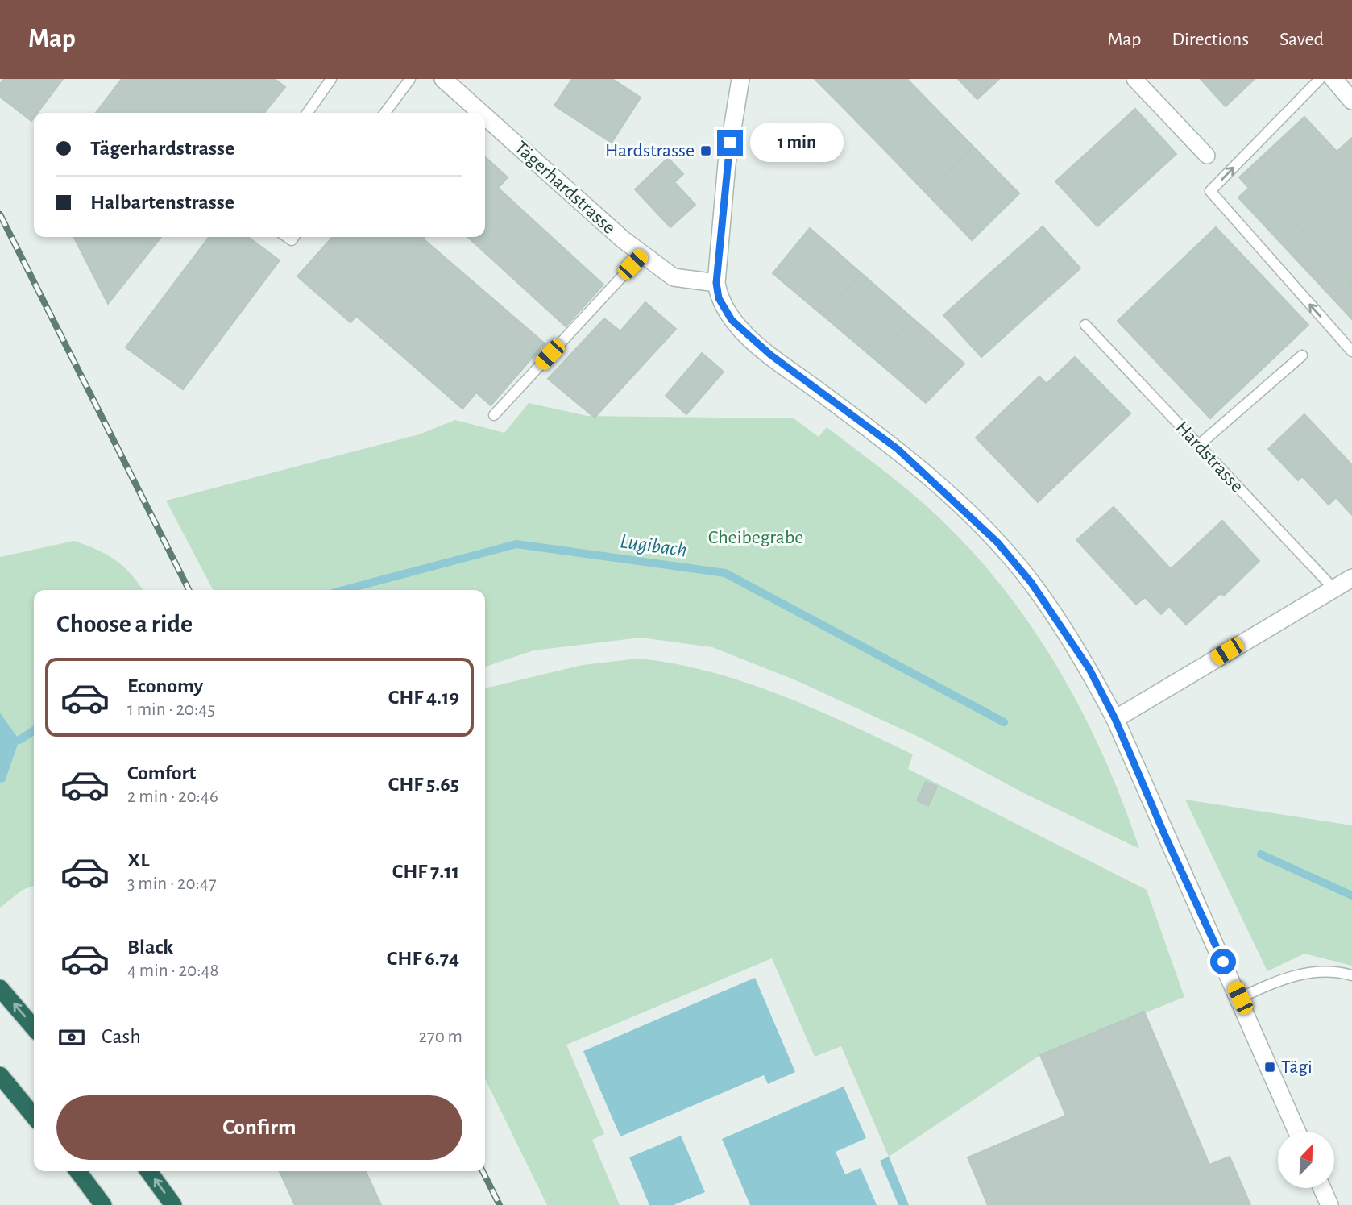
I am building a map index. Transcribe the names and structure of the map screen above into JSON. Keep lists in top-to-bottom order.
{
  "streets": {
    "street": ["Tägerhardstrasse"],
    "lane": ["Hardstrasse"]
  },
  "water": ["Lugibach"],
  "parks": ["Cheibegrabe"],
  "places": {
    "transit": ["Hardstrasse", "Tägi"]
  },
  "north": "top right",
  "page": {
    "header": "Map",
    "nav": ["Map", "Directions", "Saved"],
    "banner": ["Tägerhardstrasse", "Halbartenstrasse"],
    "bubble": "1 min",
    "heading": "Choose a ride",
    "list": [
      {
        "name": "Economy",
        "note": "1 min · 20:45",
        "value": "CHF 4.19"
      },
      {
        "name": "Comfort",
        "note": "2 min · 20:46",
        "value": "CHF 5.65"
      },
      {
        "name": "XL",
        "note": "3 min · 20:47",
        "value": "CHF 7.11"
      },
      {
        "name": "Black",
        "note": "4 min · 20:48",
        "value": "CHF 6.74"
      }
    ],
    "pay": ["Cash", "270 m"],
    "buttons": "Confirm"
  }
}
